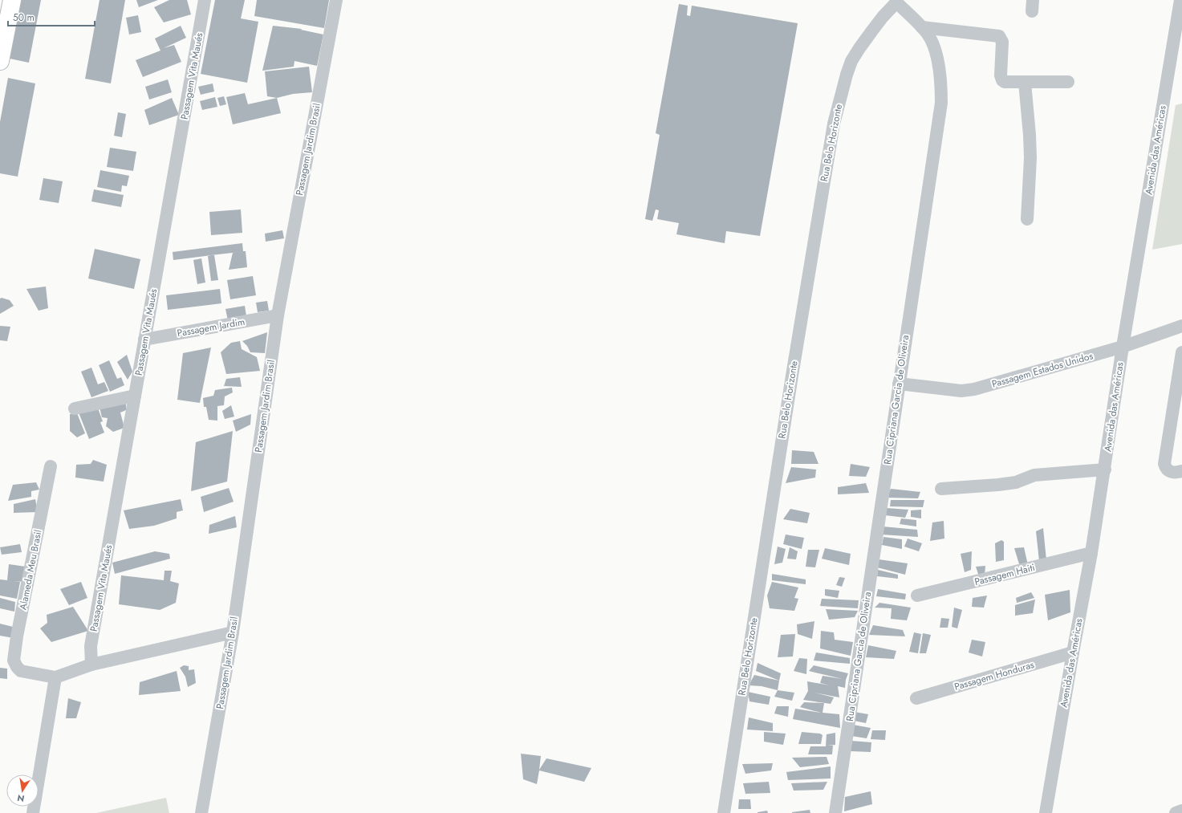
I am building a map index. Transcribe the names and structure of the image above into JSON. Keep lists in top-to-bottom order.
{
  "streets": {
    "street": [
      "Passagem Vita Maués",
      "Rua Belo Horizonte",
      "Passagem Jardim Brasil",
      "Avenida das Américas",
      "Passagem Jardim",
      "Passagem Estados Unidos",
      "Rua Cipriana Garcia de Oliveira",
      "Alameda Meu Brasil",
      "Passagem Haiti",
      "Passagem Honduras"
    ]
  },
  "crossings": [
    ["Passagem Vita Maués", "Passagem Jardim"],
    ["Rua Belo Horizonte", "Rua Cipriana Garcia de Oliveira"],
    ["Passagem Jardim Brasil", "Passagem Jardim"],
    ["Avenida das Américas", "Passagem Estados Unidos"],
    ["Avenida das Américas", "Passagem Haiti"],
    ["Avenida das Américas", "Passagem Honduras"],
    ["Passagem Estados Unidos", "Rua Cipriana Garcia de Oliveira"]
  ],
  "scale_bar": "50 m",
  "north": "bottom"
}
